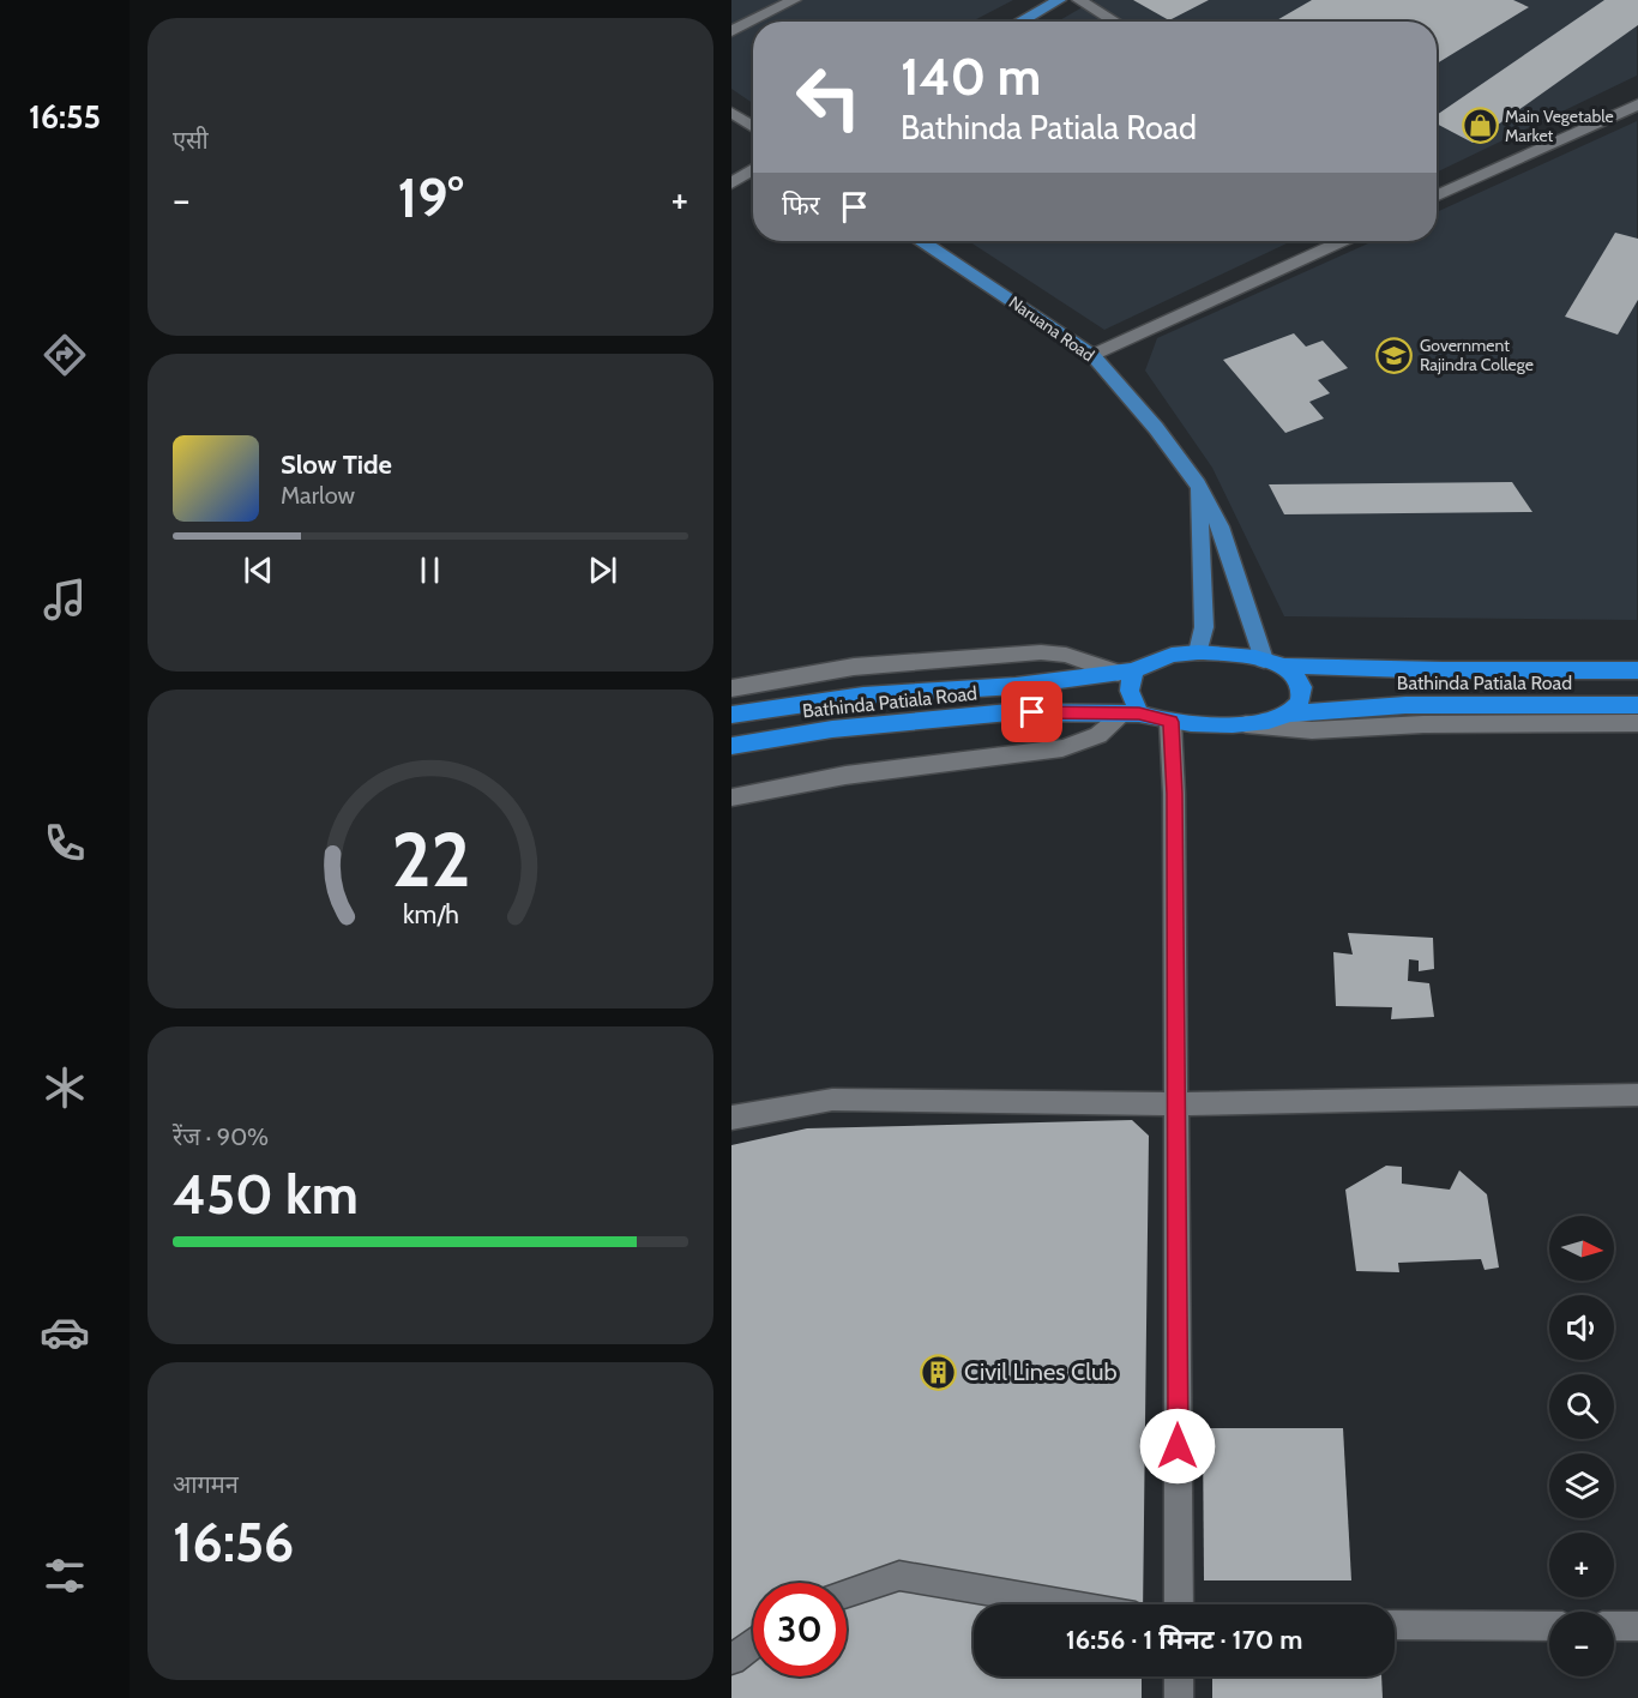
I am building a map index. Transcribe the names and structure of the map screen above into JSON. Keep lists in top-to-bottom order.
{
  "streets": {
    "highway": ["Bathinda Patiala Road"],
    "main road": ["Naruana Road"]
  },
  "places": {
    "shop": ["Main Vegetable Market"],
    "school or university": ["Government Rajindra College"],
    "building": ["Civil Lines Club"]
  },
  "north": "right",
  "page": {
    "tabs": "16:55",
    "tile": [
      "एसी",
      ["रेंज · 90%", "450 km"],
      ["आगमन", "16:56"]
    ],
    "turn": ["140 m", "Bathinda Patiala Road"],
    "heat": ["−", "19°", "+"],
    "then": "फिर",
    "song": ["Slow Tide", "Marlow"],
    "map_buttons": ["+", "−"],
    "limit": "30",
    "trip": "16:56 · 1 मिनट · 170 m",
    "gauge": ["22", "km/h"]
  }
}
